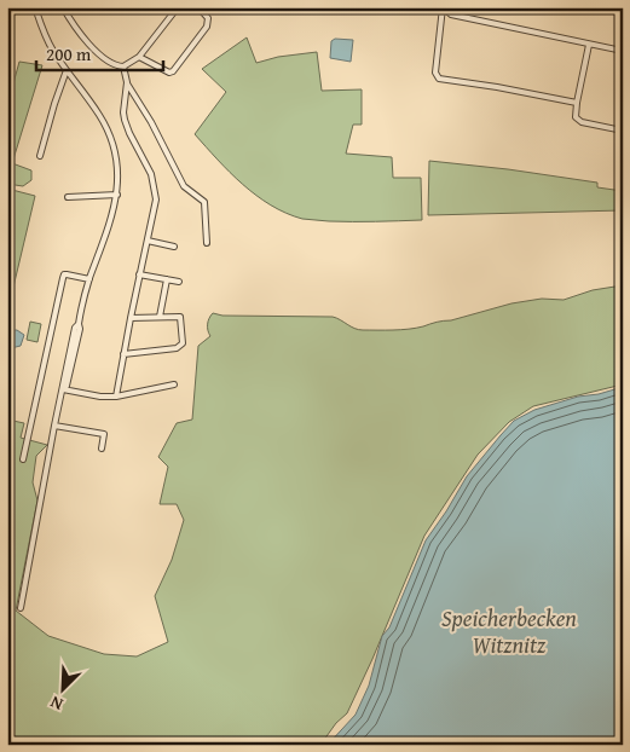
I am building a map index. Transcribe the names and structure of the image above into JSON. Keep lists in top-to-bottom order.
{
  "water": ["Speicherbecken Witznitz"],
  "scale_bar": "200 m",
  "north": "bottom left"
}
